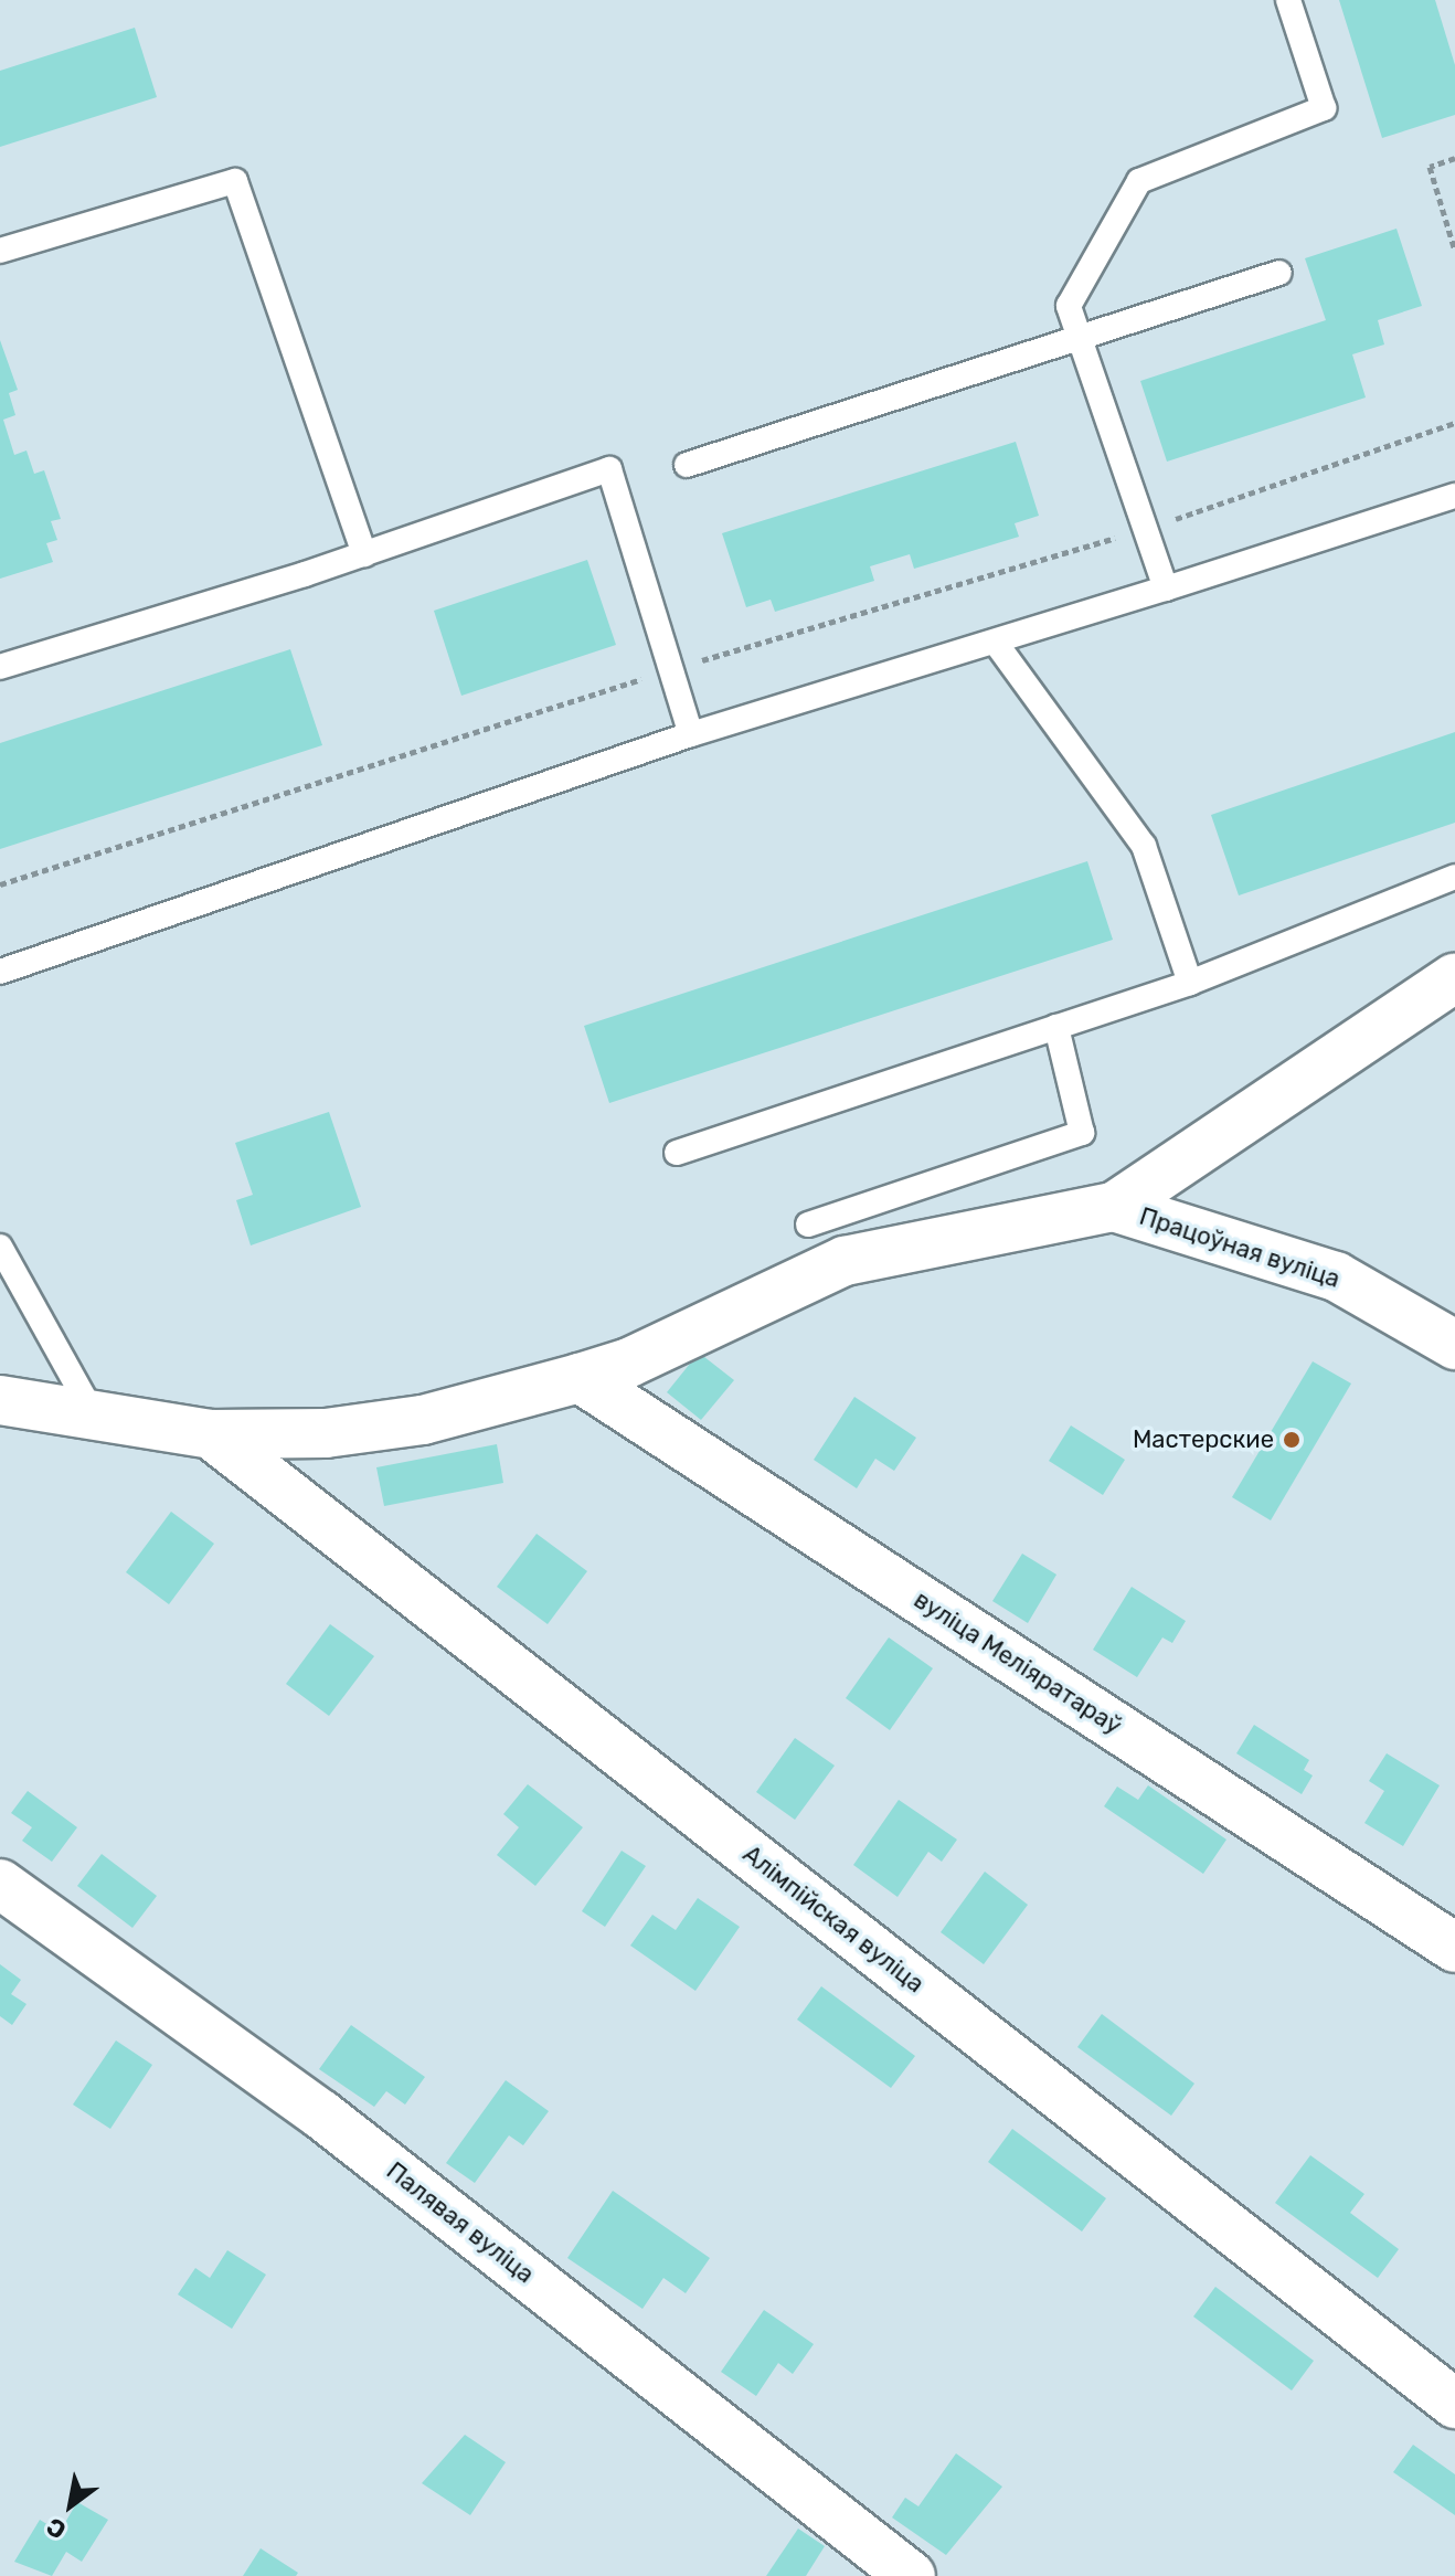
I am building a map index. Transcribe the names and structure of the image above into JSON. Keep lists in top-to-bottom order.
{
  "streets": {
    "street": [
      "Працоўная вуліца",
      "вуліца Меліяратараў",
      "Алімпійская вуліца",
      "Палявая вуліца"
    ]
  },
  "places": ["Мастерские"],
  "north": "bottom left"
}
